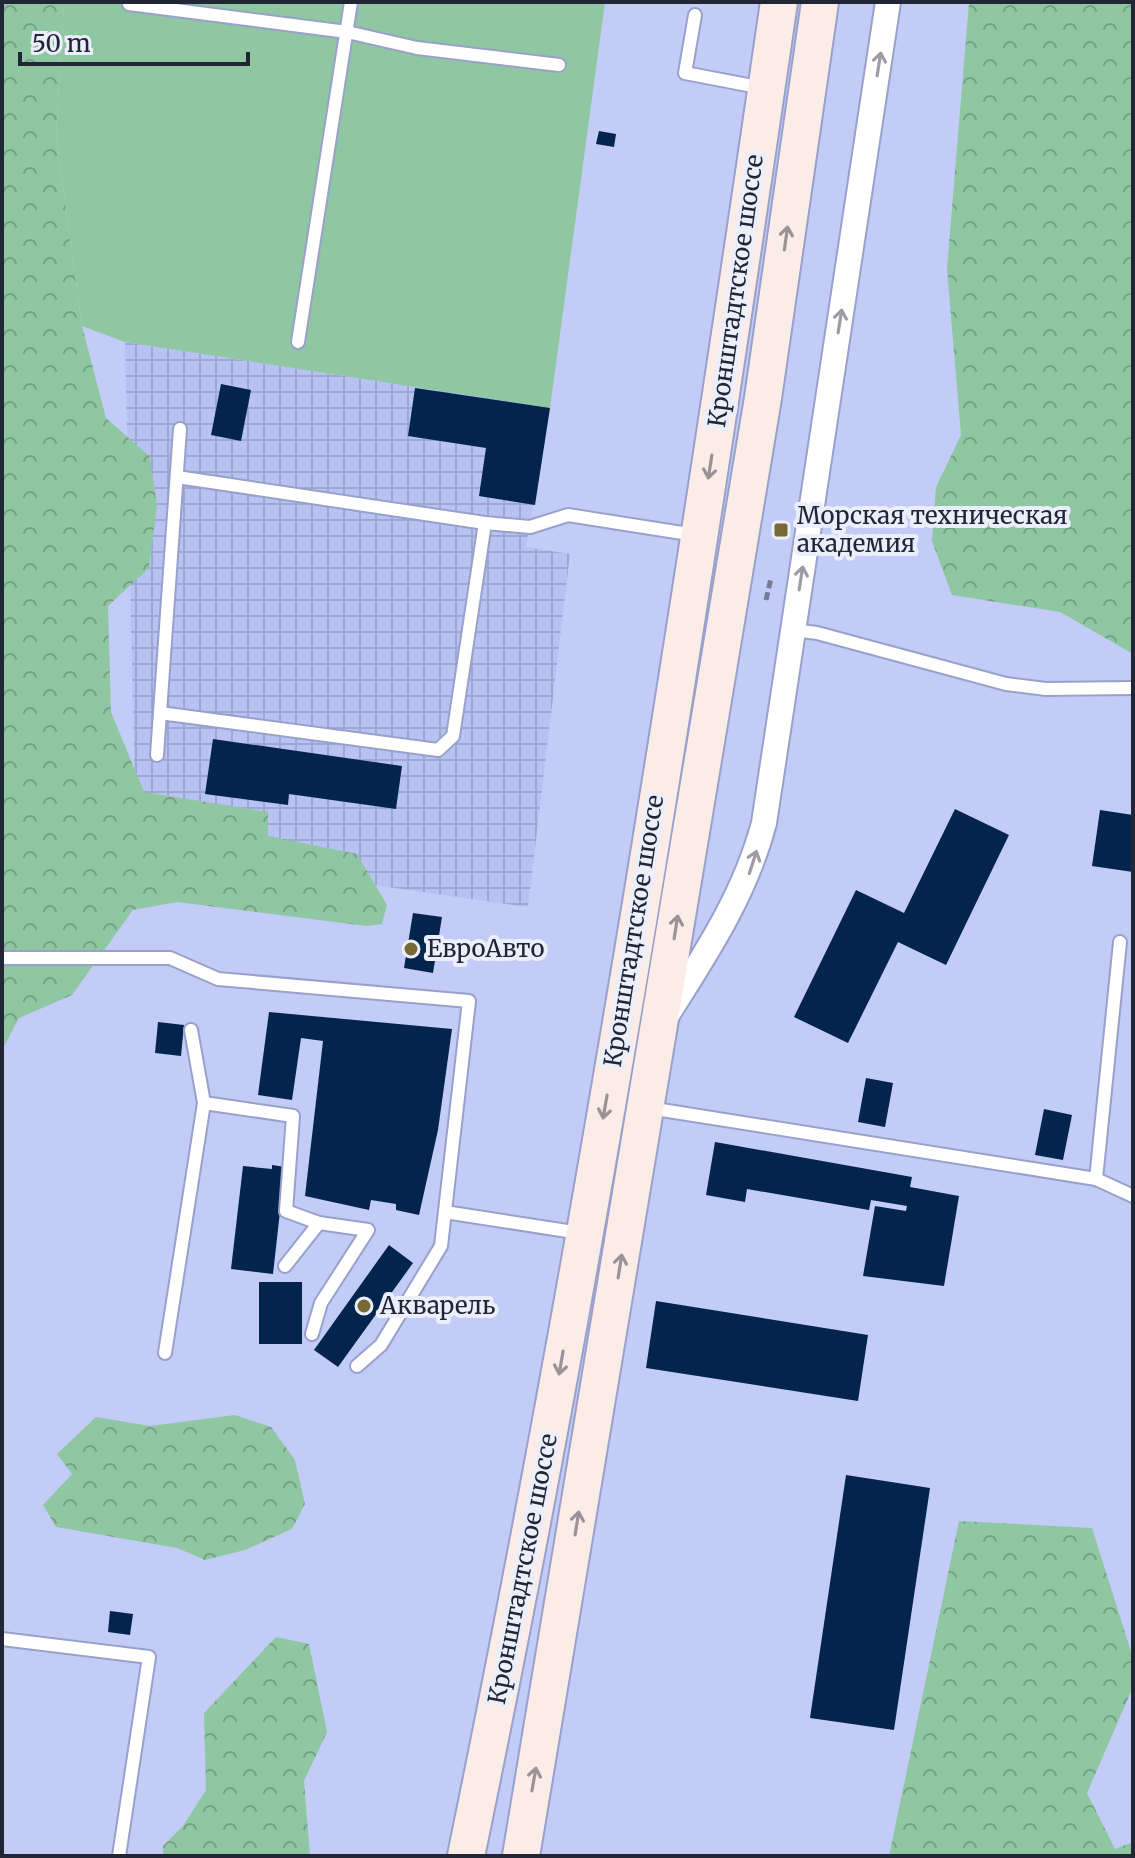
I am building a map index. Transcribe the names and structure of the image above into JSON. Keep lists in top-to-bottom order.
{
  "streets": {
    "main road": ["Кронштадтское шоссе"]
  },
  "places": {
    "transit": ["Морская техническая академия"],
    "other": ["ЕвроАвто", "Акварель"]
  },
  "scale_bar": "50 m"
}
